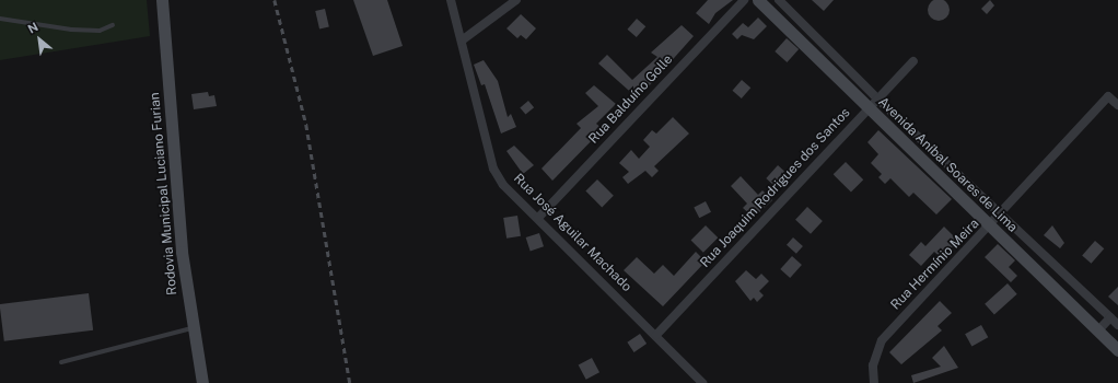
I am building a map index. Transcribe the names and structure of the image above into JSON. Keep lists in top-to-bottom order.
{
  "streets": {
    "street": [
      "Rua Balduíno Golle",
      "Avenida Aníbal Soares de Lima",
      "Rua Joaquim Rodrigues dos Santos",
      "Rodovia Municipal Luciano Furian",
      "Rua José Aguilar Machado",
      "Rua Hermínio Meira"
    ]
  },
  "crossings": [
    ["Rua Balduíno Golle", "Rua José Aguilar Machado"],
    ["Avenida Aníbal Soares de Lima", "Rua Joaquim Rodrigues dos Santos"],
    ["Avenida Aníbal Soares de Lima", "Rua Hermínio Meira"],
    ["Rua Joaquim Rodrigues dos Santos", "Rua José Aguilar Machado"]
  ],
  "north": "top left"
}
